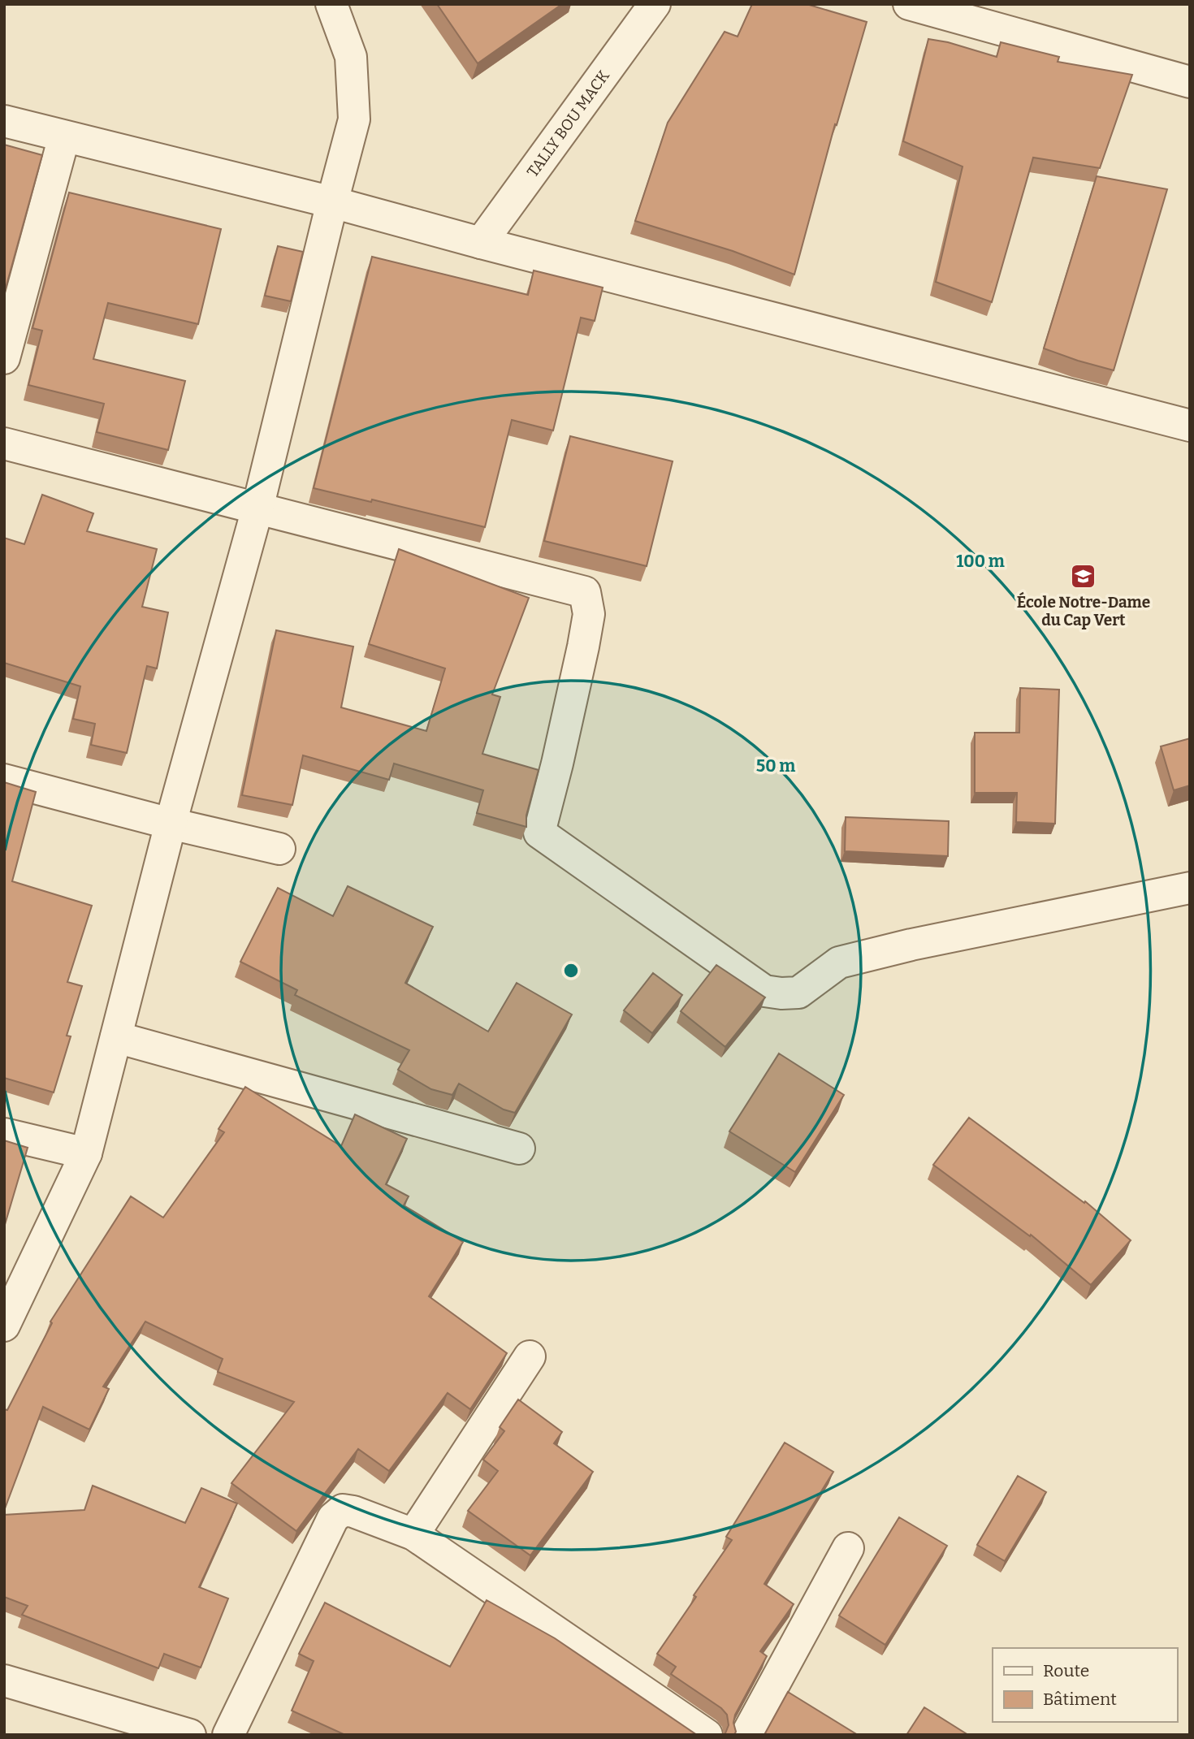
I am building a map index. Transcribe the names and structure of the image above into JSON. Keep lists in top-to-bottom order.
{
  "streets": {
    "street": ["TALLY BOU MACK"]
  },
  "places": {
    "school or university": ["École Notre-Dame du Cap Vert"]
  },
  "legend": ["Route", "Bâtiment"],
  "rings": ["100 m", "50 m"]
}
